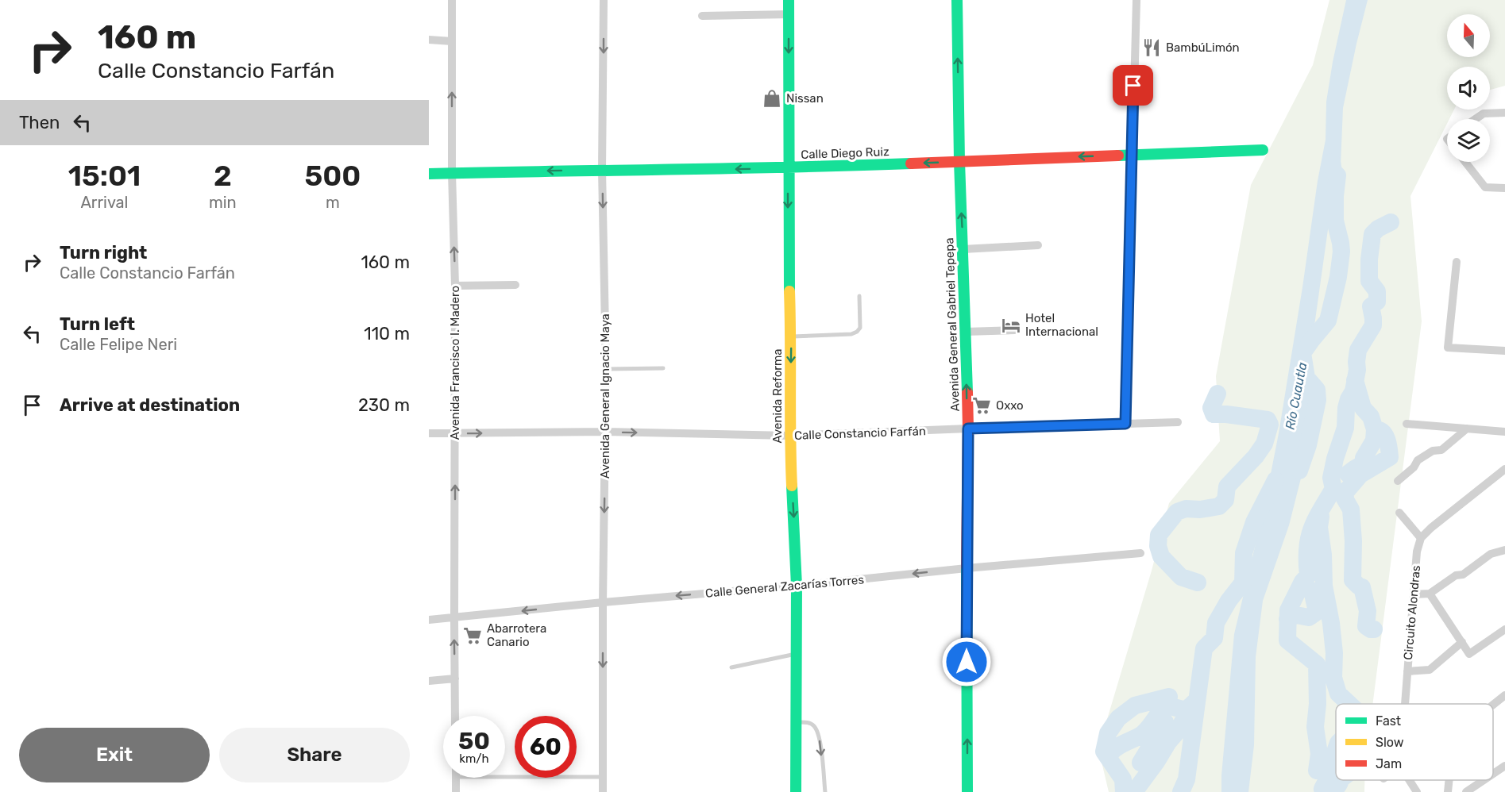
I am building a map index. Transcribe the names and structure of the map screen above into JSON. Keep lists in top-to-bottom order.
{
  "streets": {
    "main road": ["Calle Diego Ruiz", "Avenida General Gabriel Tepepa", "Avenida Reforma"],
    "street": [
      "Avenida Francisco I. Madero",
      "Avenida General Ignacio Maya",
      "Calle Constancio Farfán",
      "Calle General Zacarías Torres",
      "Circuito Alondras"
    ]
  },
  "crossings": [
    ["Calle Diego Ruiz", "Avenida General Gabriel Tepepa"],
    ["Calle Diego Ruiz", "Avenida Francisco I. Madero"],
    ["Calle Diego Ruiz", "Avenida General Ignacio Maya"],
    ["Calle Diego Ruiz", "Avenida Reforma"],
    ["Avenida General Gabriel Tepepa", "Calle Constancio Farfán"],
    ["Avenida General Gabriel Tepepa", "Calle General Zacarías Torres"],
    ["Avenida Francisco I. Madero", "Calle Constancio Farfán"],
    ["Avenida Francisco I. Madero", "Calle General Zacarías Torres"],
    ["Avenida General Ignacio Maya", "Calle Constancio Farfán"],
    ["Avenida General Ignacio Maya", "Calle General Zacarías Torres"],
    ["Avenida Reforma", "Calle Constancio Farfán"],
    ["Avenida Reforma", "Calle General Zacarías Torres"]
  ],
  "one_way": [
    "Calle Diego Ruiz",
    "Avenida General Gabriel Tepepa",
    "Avenida Francisco I. Madero",
    "Avenida General Ignacio Maya",
    "Avenida Reforma",
    "Calle Constancio Farfán",
    "Calle General Zacarías Torres"
  ],
  "water": ["Río Cuautla"],
  "places": {
    "restaurant": ["BambúLimón"],
    "shop": ["Nissan"],
    "hotel": ["Hotel Internacional"],
    "supermarket": ["Oxxo", "Abarrotera Canario"]
  },
  "legend": ["Fast", "Slow", "Jam"],
  "north": "top",
  "page": {
    "turn": ["160 m", "Calle Constancio Farfán"],
    "then": "Then",
    "eta": [
      "15:01",
      "Arrival",
      "2",
      "min",
      "500",
      "m"
    ],
    "list": [
      {
        "name": "Turn right",
        "note": "Calle Constancio Farfán",
        "value": "160 m"
      },
      {
        "name": "Turn left",
        "note": "Calle Felipe Neri",
        "value": "110 m"
      },
      {
        "name": "Arrive at destination",
        "value": "230 m"
      }
    ],
    "speed": "50 km/h",
    "limit": "60",
    "buttons": ["Exit", "Share"]
  }
}
